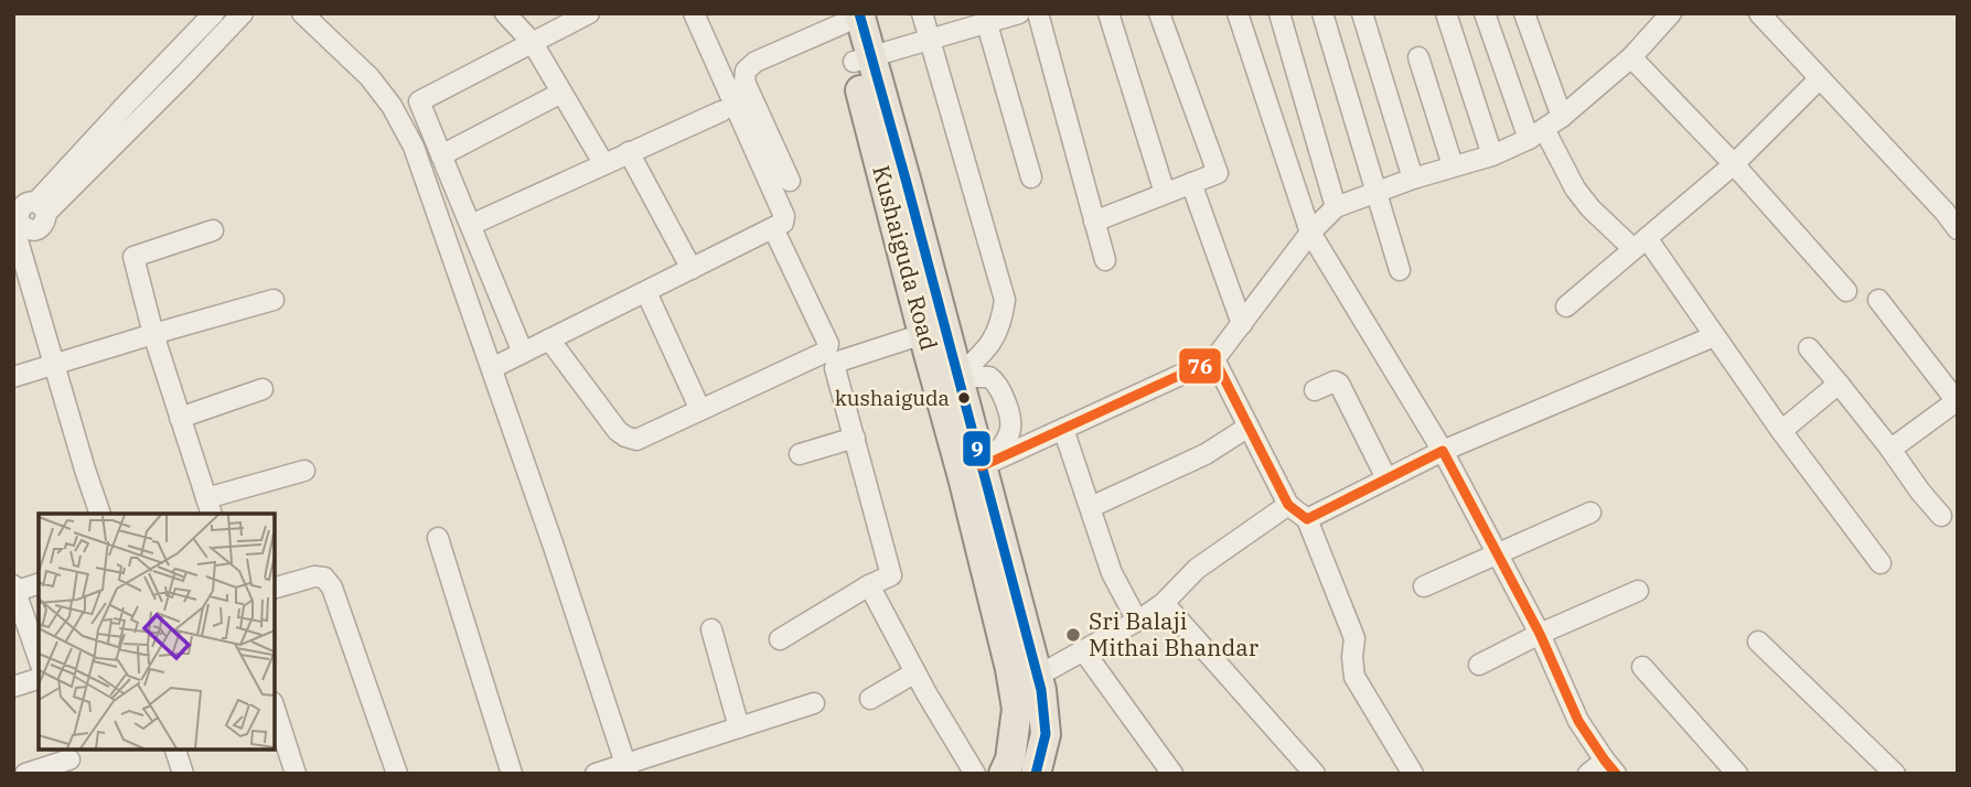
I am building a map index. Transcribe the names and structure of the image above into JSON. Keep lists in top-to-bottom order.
{
  "streets": {
    "main road": ["Kushaiguda Road"]
  },
  "places": ["kushaiguda", "Sri Balaji Mithai Bhandar"],
  "lines": ["transit line 9", "transit line 76"]
}
